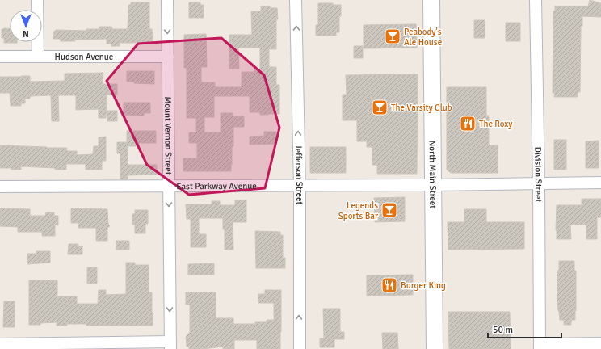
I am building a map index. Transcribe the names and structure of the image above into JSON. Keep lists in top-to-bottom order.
{
  "streets": {
    "main road": ["North Main Street"],
    "street": [
      "Hudson Avenue",
      "Mount Vernon Street",
      "Jefferson Street",
      "Division Street",
      "East Parkway Avenue"
    ]
  },
  "crossings": [
    ["Hudson Avenue", "Mount Vernon Street"],
    ["Mount Vernon Street", "East Parkway Avenue"],
    ["Jefferson Street", "East Parkway Avenue"],
    ["North Main Street", "East Parkway Avenue"],
    ["Division Street", "East Parkway Avenue"]
  ],
  "one_way": ["Mount Vernon Street", "Jefferson Street"],
  "places": {
    "bar": ["Peabody's Ale House", "The Varsity Club", "Legends Sports Bar"],
    "restaurant": ["The Roxy", "Burger King"]
  },
  "scale_bar": "50 m",
  "north": "bottom"
}
